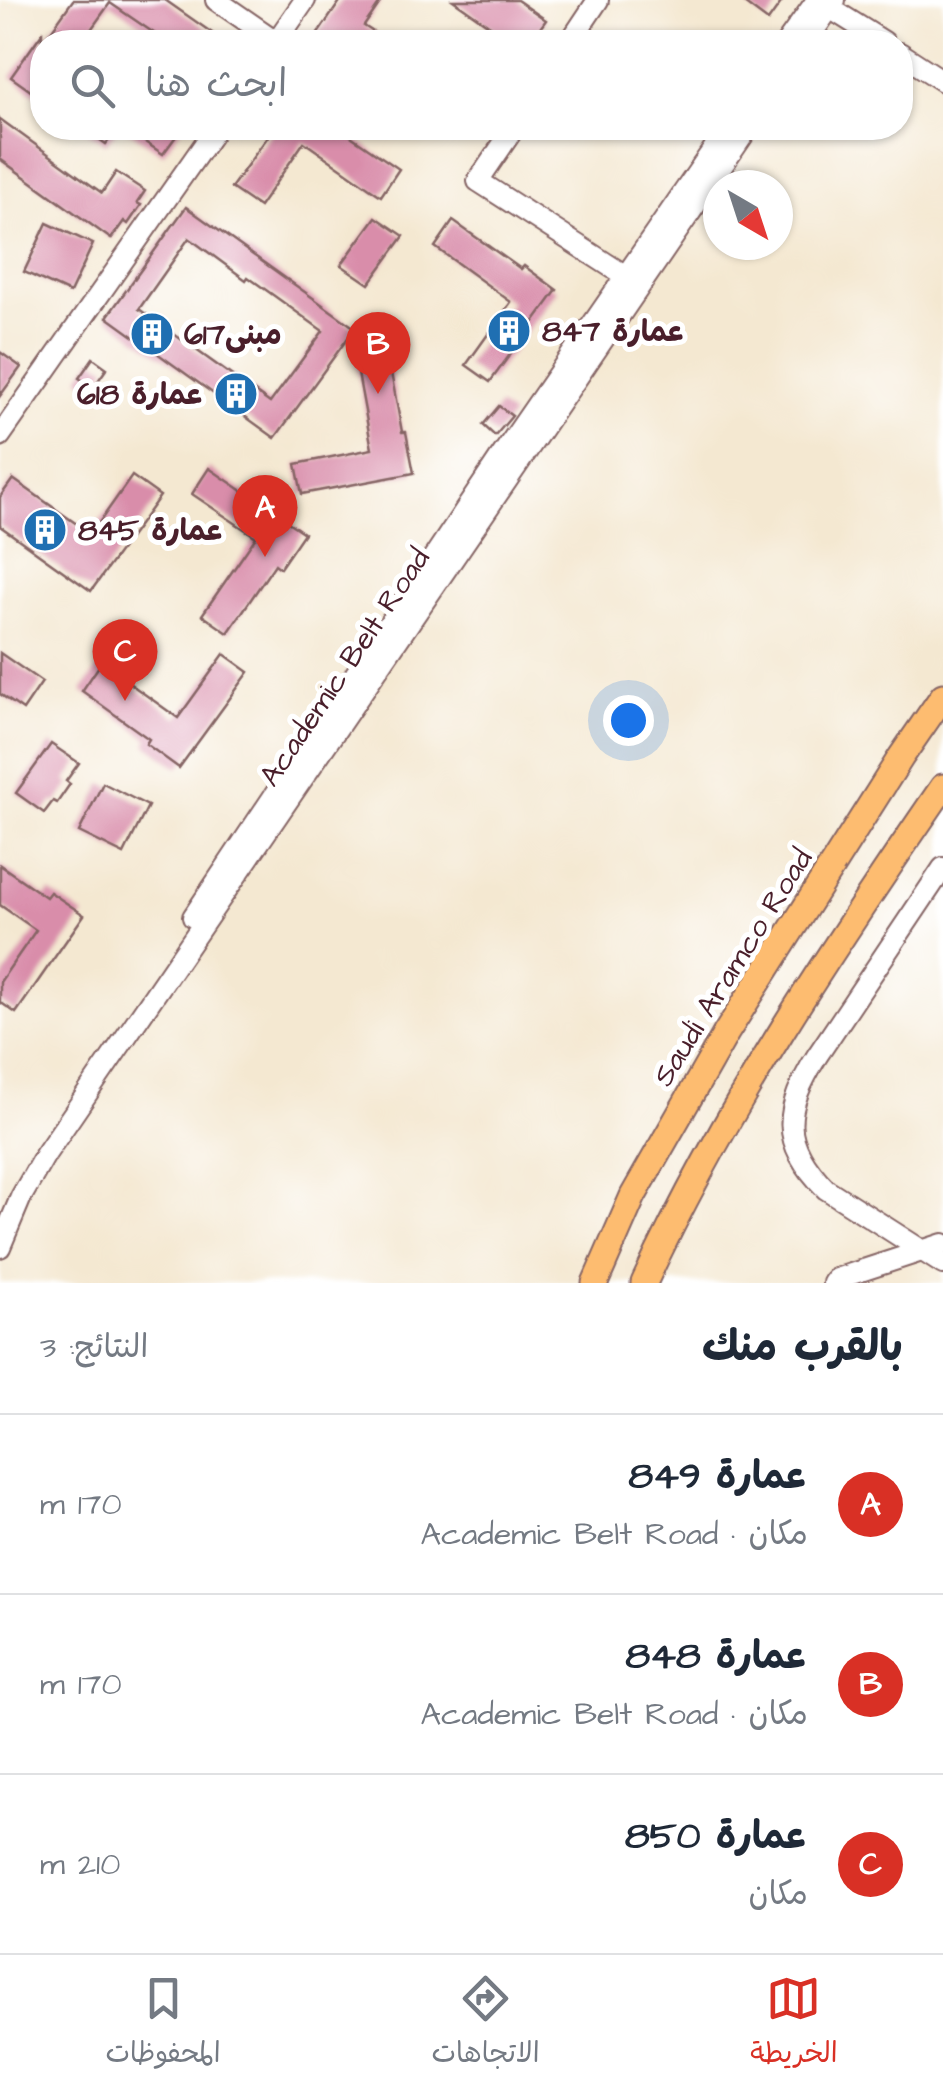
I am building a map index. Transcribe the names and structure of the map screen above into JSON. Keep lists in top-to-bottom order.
{
  "streets": {
    "main road": ["Saudi Aramco Road"],
    "street": ["Academic Belt Road"]
  },
  "places": {
    "building": [
      "عمارة 847",
      "مبنى617",
      "عمارة 618",
      "عمارة 845"
    ]
  },
  "north": "bottom right",
  "page": {
    "search": "ابحث هنا",
    "pins": ["B", "A", "C"],
    "heading": ["بالقرب منك", "النتائج: 3"],
    "list": [
      {
        "mark": "A",
        "name": "عمارة 849",
        "note": "مكان · Academic Belt Road",
        "value": "170 m"
      },
      {
        "mark": "B",
        "name": "عمارة 848",
        "note": "مكان · Academic Belt Road",
        "value": "170 m"
      },
      {
        "mark": "C",
        "name": "عمارة 850",
        "note": "مكان",
        "value": "210 m"
      }
    ],
    "nav": ["الخريطة", "الاتجاهات", "المحفوظات"]
  }
}
